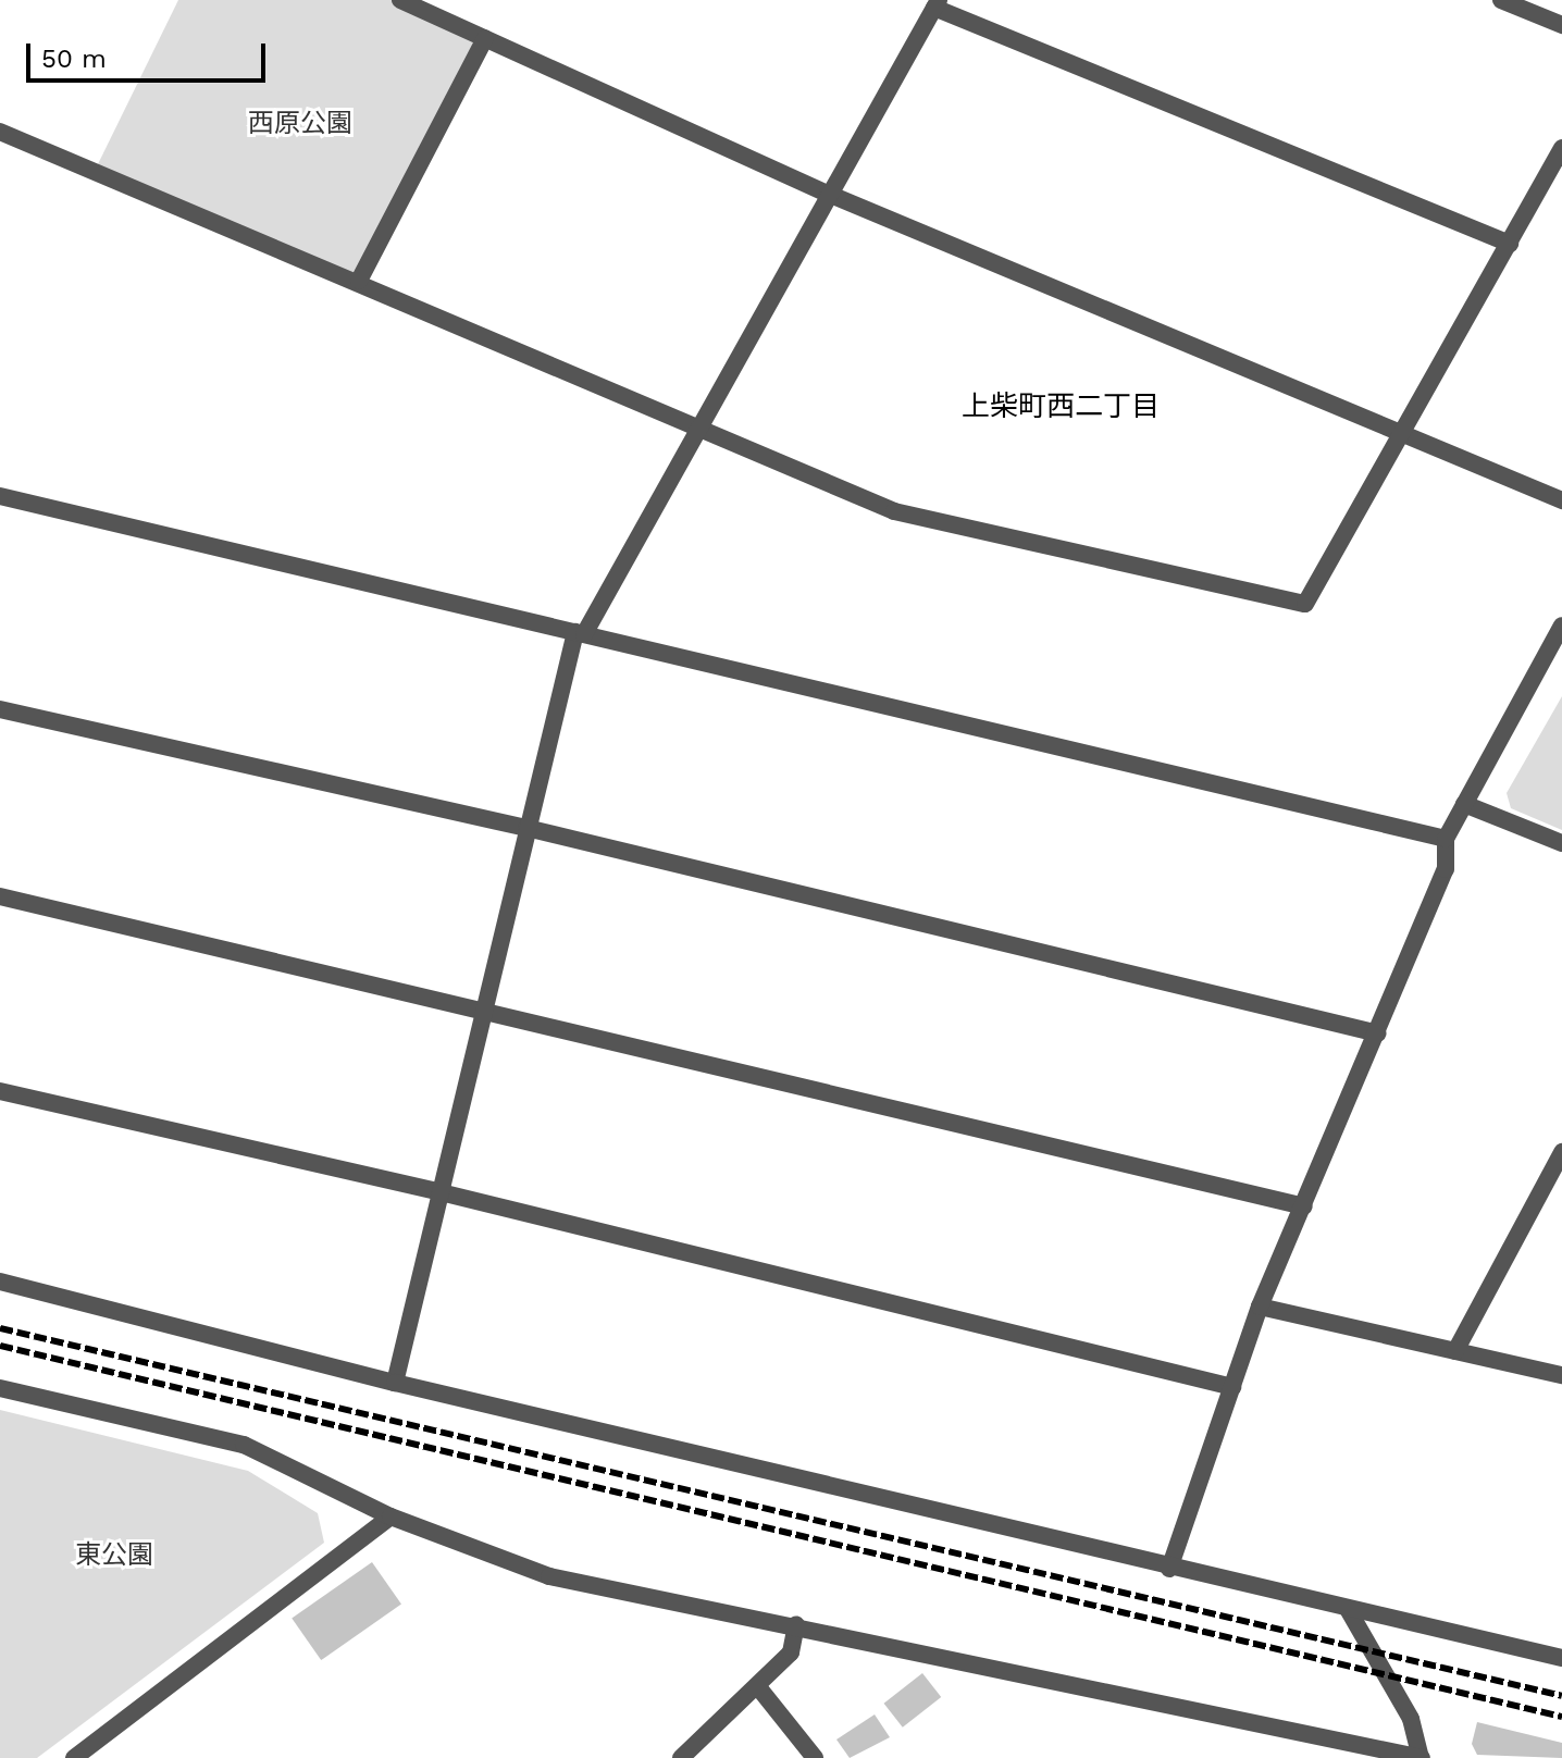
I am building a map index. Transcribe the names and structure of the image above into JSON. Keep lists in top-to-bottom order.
{
  "districts": ["上柴町西二丁目"],
  "parks": ["西原公園", "東公園"],
  "scale_bar": "50 m"
}
